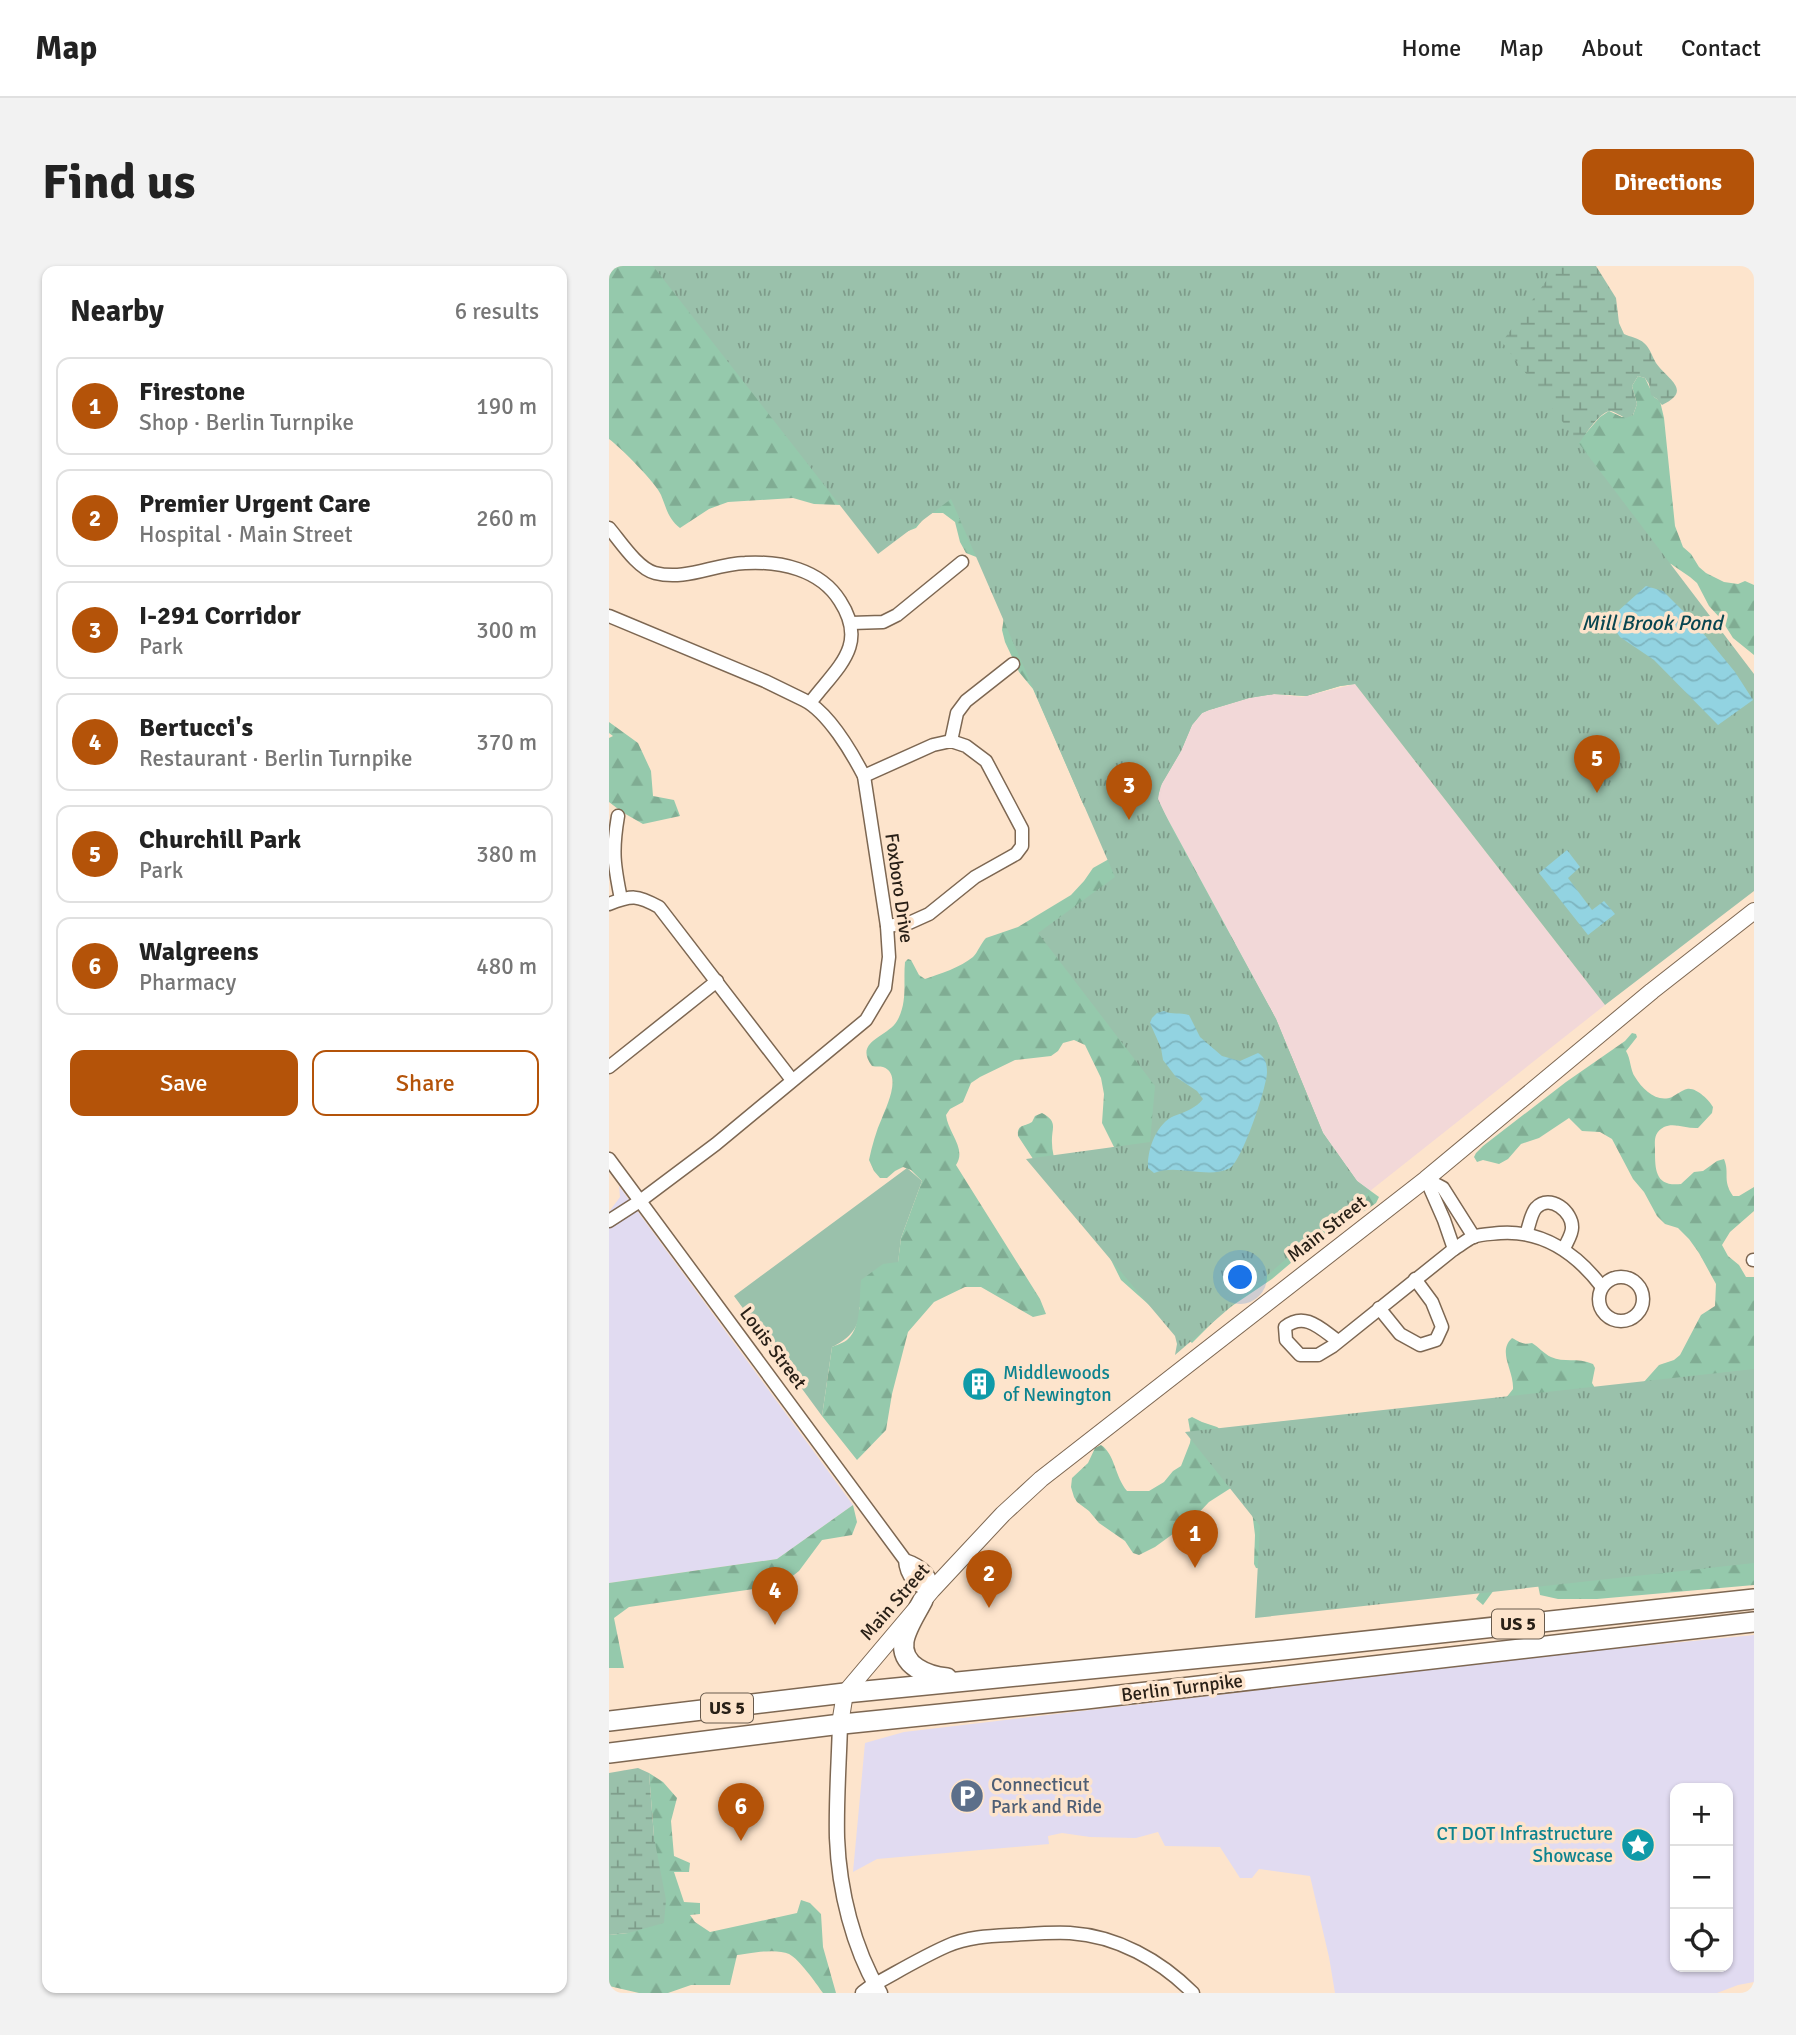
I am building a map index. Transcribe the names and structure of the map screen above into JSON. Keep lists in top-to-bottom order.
{
  "streets": {
    "highway": ["US 5", "Berlin Turnpike"],
    "main road": ["Main Street"],
    "street": ["Foxboro Drive", "Louis Street"]
  },
  "crossings": [
    ["Foxboro Drive", "Louis Street"],
    ["Main Street", "Louis Street"],
    ["Main Street", "Berlin Turnpike"]
  ],
  "water": ["Mill Brook Pond"],
  "places": {
    "building": ["Middlewoods of Newington"],
    "parking": ["Connecticut Park and Ride"],
    "place": ["CT DOT Infrastructure Showcase"]
  },
  "page": {
    "header": "Map",
    "nav": [
      "Home",
      "Map",
      "About",
      "Contact"
    ],
    "buttons": [
      "Directions",
      ["Save", "Share"]
    ],
    "title": "Find us",
    "heading": ["Nearby", "6 results"],
    "list": [
      {
        "mark": "1",
        "name": "Firestone",
        "note": "Shop · Berlin Turnpike",
        "value": "190 m"
      },
      {
        "mark": "2",
        "name": "Premier Urgent Care",
        "note": "Hospital · Main Street",
        "value": "260 m"
      },
      {
        "mark": "3",
        "name": "I-291 Corridor",
        "note": "Park",
        "value": "300 m"
      },
      {
        "mark": "4",
        "name": "Bertucci's",
        "note": "Restaurant · Berlin Turnpike",
        "value": "370 m"
      },
      {
        "mark": "5",
        "name": "Churchill Park",
        "note": "Park",
        "value": "380 m"
      },
      {
        "mark": "6",
        "name": "Walgreens",
        "note": "Pharmacy",
        "value": "480 m"
      }
    ],
    "pins": [
      "5",
      "3",
      "1",
      "2",
      "4",
      "6"
    ],
    "map_buttons": ["+", "−"]
  }
}
